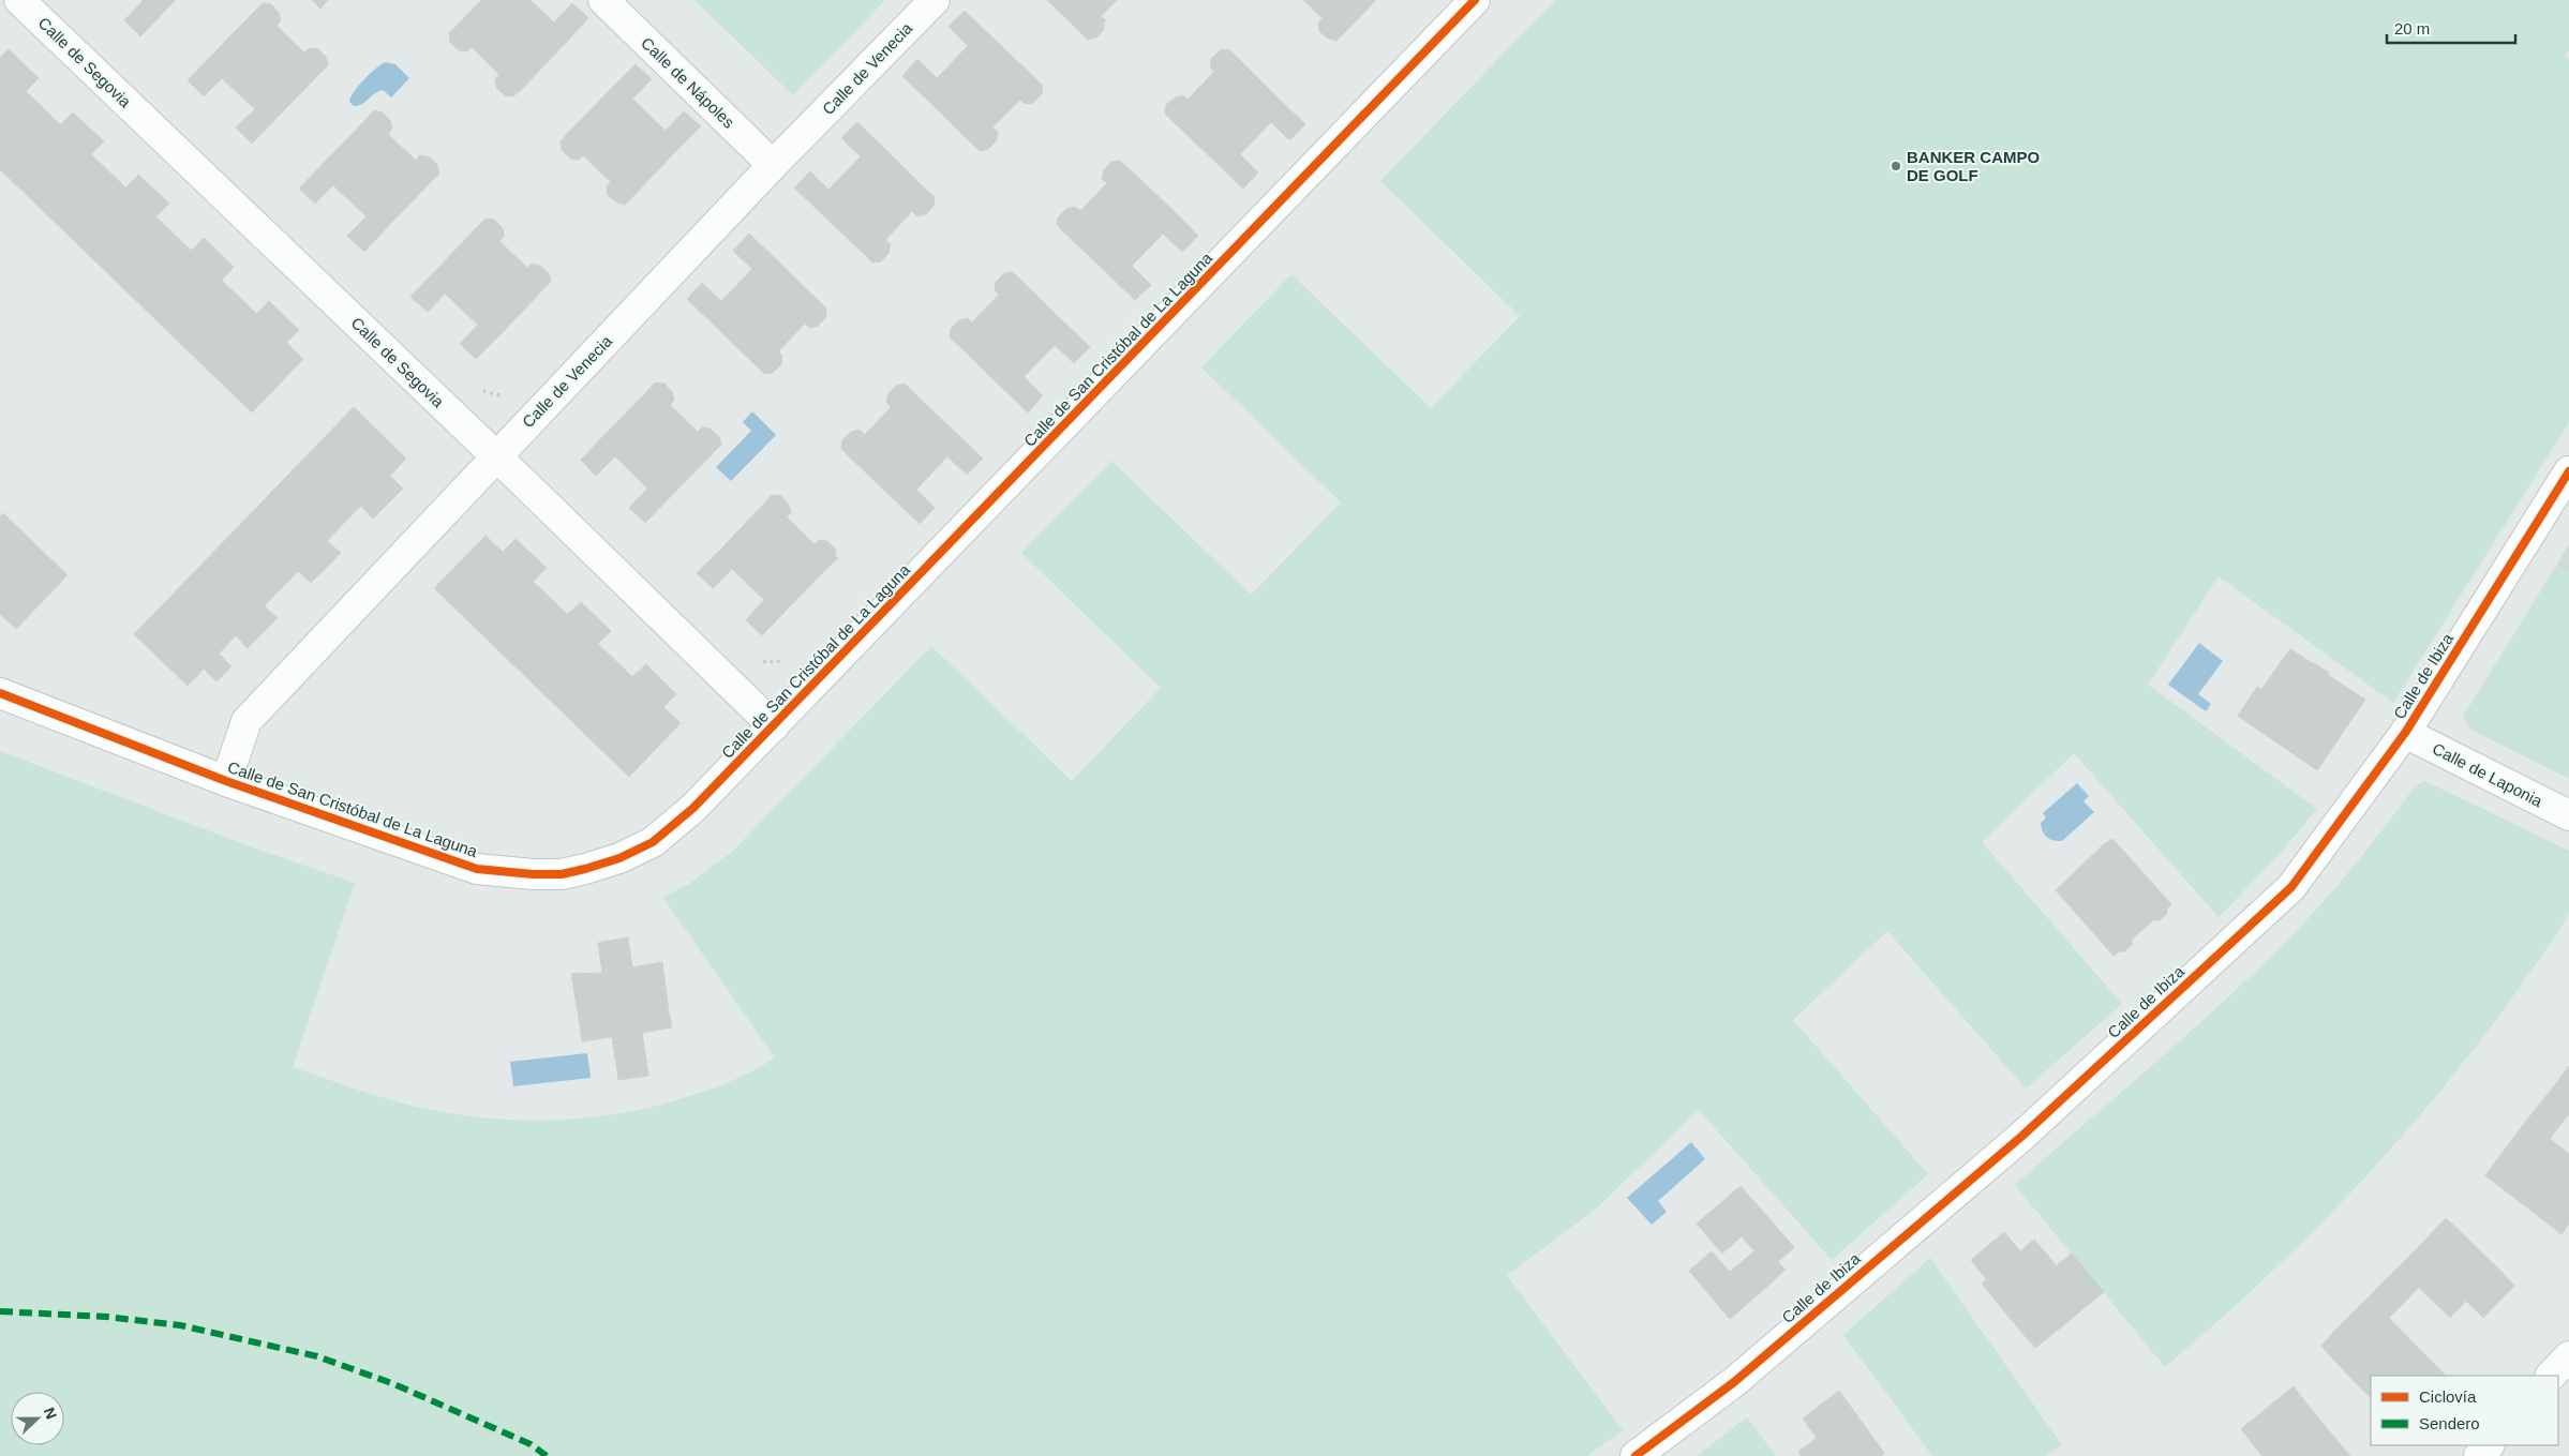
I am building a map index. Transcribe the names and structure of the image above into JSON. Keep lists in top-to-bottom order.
{
  "streets": {
    "street": [
      "Calle de Segovia",
      "Calle de Venecia",
      "Calle de Nápoles",
      "Calle de San Cristóbal de La Laguna",
      "Calle de Ibiza",
      "Calle de Laponia"
    ]
  },
  "crossings": [
    ["Calle de Segovia", "Calle de Venecia"],
    ["Calle de Segovia", "Calle de San Cristóbal de La Laguna"],
    ["Calle de Venecia", "Calle de Nápoles"],
    ["Calle de Venecia", "Calle de San Cristóbal de La Laguna"],
    ["Calle de Ibiza", "Calle de Laponia"]
  ],
  "places": ["BANKER CAMPO DE GOLF"],
  "legend": ["Ciclovía", "Sendero"],
  "scale_bar": "20 m",
  "north": "right"
}
